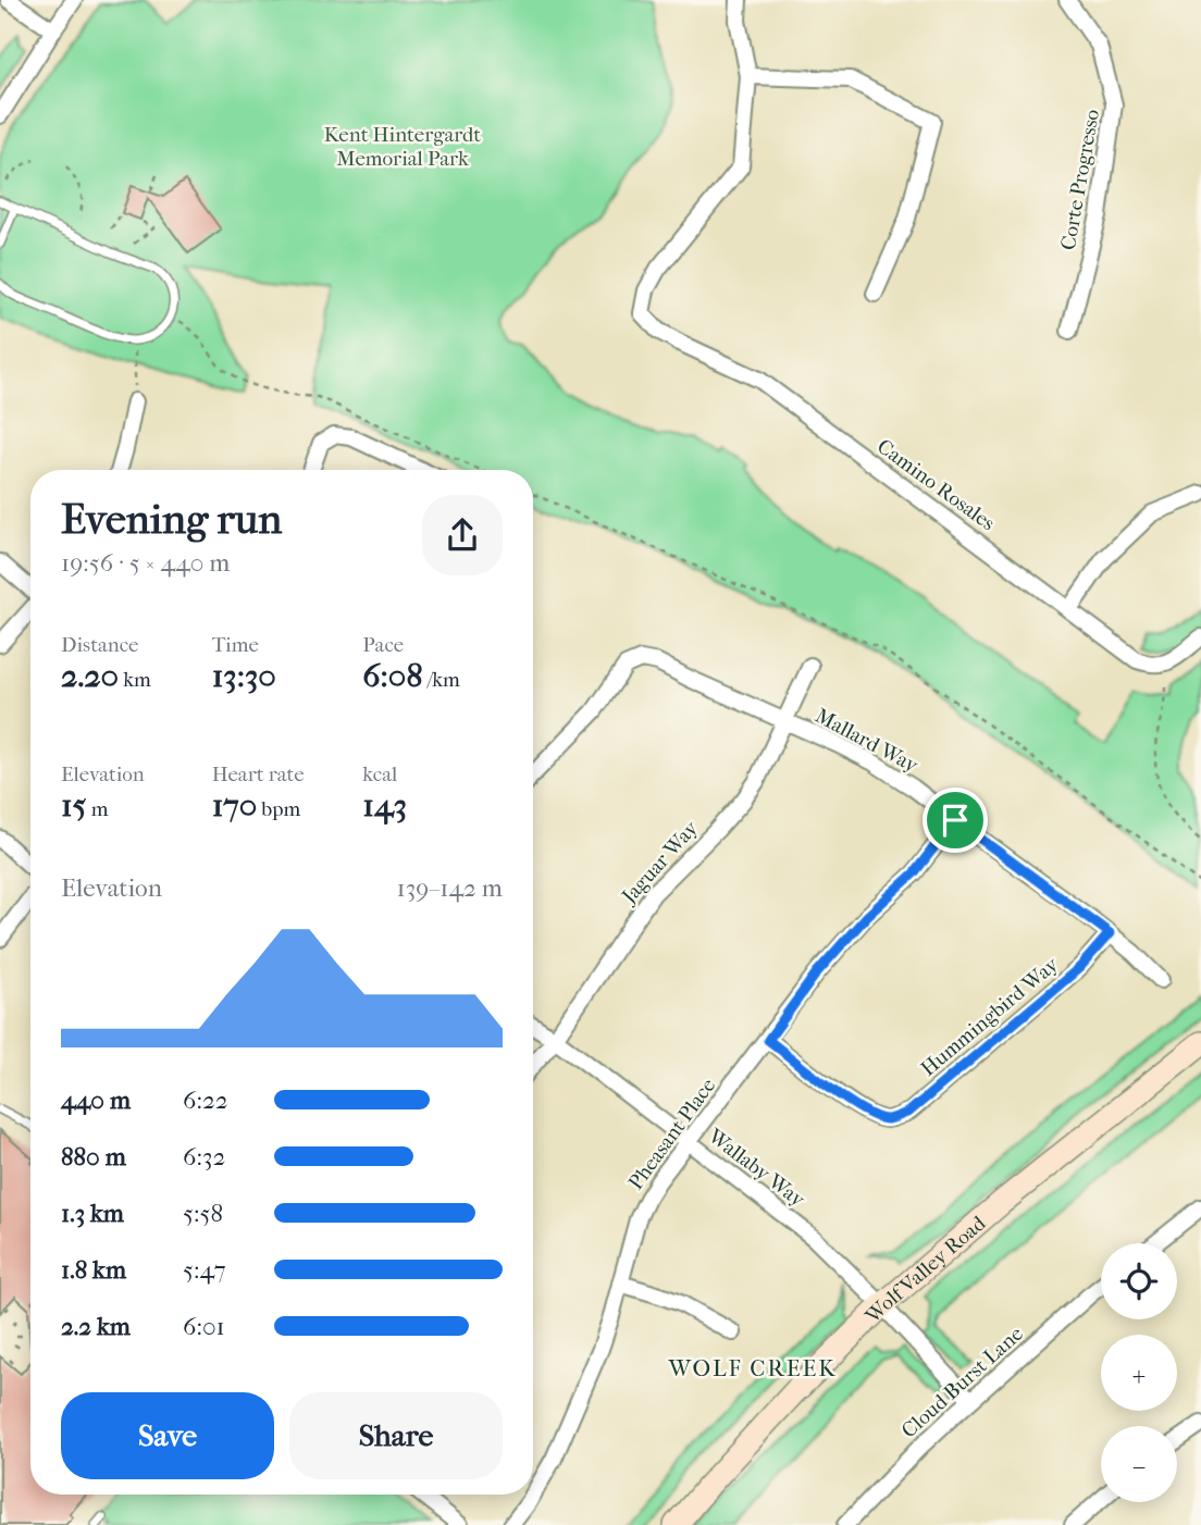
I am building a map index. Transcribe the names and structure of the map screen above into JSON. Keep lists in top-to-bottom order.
{
  "streets": {
    "main road": ["Wolf Valley Road"],
    "street": [
      "Corte Progresso",
      "Camino Rosales",
      "Mallard Way",
      "Jaguar Way",
      "Hummingbird Way",
      "Pheasant Place",
      "Wallaby Way",
      "Cloud Burst Lane"
    ]
  },
  "crossings": [
    ["Mallard Way", "Jaguar Way"],
    ["Mallard Way", "Hummingbird Way"],
    ["Mallard Way", "Pheasant Place"],
    ["Jaguar Way", "Wallaby Way"],
    ["Hummingbird Way", "Pheasant Place"],
    ["Pheasant Place", "Wallaby Way"],
    ["Wallaby Way", "Wolf Valley Road"],
    ["Wallaby Way", "Cloud Burst Lane"]
  ],
  "districts": ["WOLF CREEK"],
  "parks": ["Kent Hintergardt Memorial Park"],
  "page": {
    "heading": ["Evening run", "19:56 · 5 × 440 m"],
    "stats": [
      ["Distance", "2.20 km"],
      ["Time", "13:30"],
      ["Pace", "6:08 /km"],
      ["Elevation", "15 m"],
      ["Heart rate", "170 bpm"],
      ["kcal", "143"]
    ],
    "chart": ["Elevation", "139–142 m"],
    "list": [
      {
        "name": "440 m",
        "note": "6:22"
      },
      {
        "name": "880 m",
        "note": "6:32"
      },
      {
        "name": "1.3 km",
        "note": "5:58"
      },
      {
        "name": "1.8 km",
        "note": "5:47"
      },
      {
        "name": "2.2 km",
        "note": "6:01"
      }
    ],
    "map_buttons": ["+", "−"],
    "buttons": ["Save", "Share"]
  }
}
